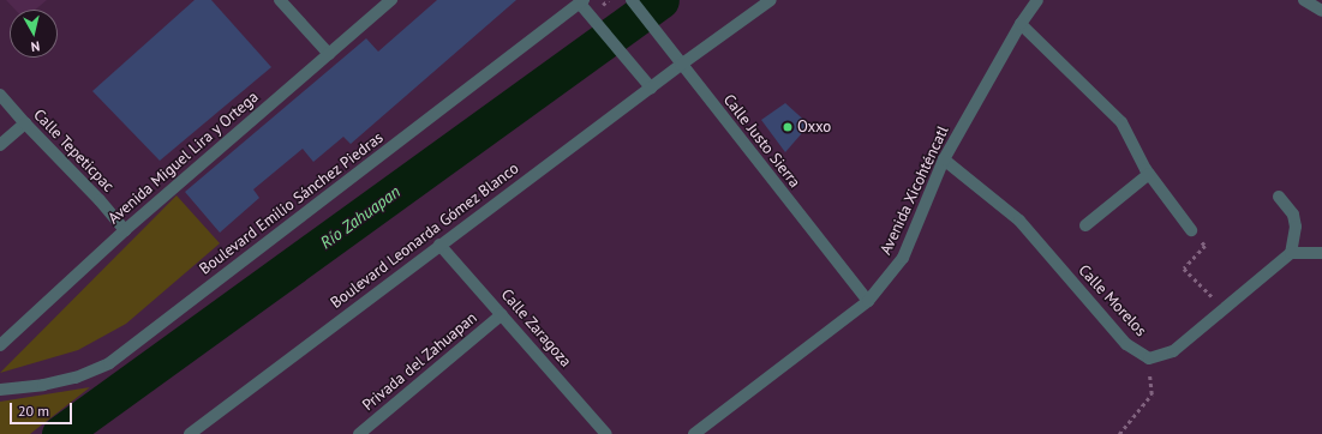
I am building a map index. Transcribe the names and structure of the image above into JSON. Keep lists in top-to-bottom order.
{
  "streets": {
    "street": [
      "Calle Justo Sierra",
      "Calle Tepeticpac",
      "Avenida Miguel Lira y Ortega",
      "Avenida Xicohténcatl",
      "Boulevard Emilio Sánchez Piedras",
      "Boulevard Leonarda Gómez Blanco",
      "Calle Morelos",
      "Calle Zaragoza",
      "Privada del Zahuapan"
    ]
  },
  "crossings": [
    ["Calle Justo Sierra", "Avenida Xicohténcatl"],
    ["Calle Justo Sierra", "Boulevard Leonarda Gómez Blanco"],
    ["Calle Tepeticpac", "Avenida Miguel Lira y Ortega"],
    ["Avenida Xicohténcatl", "Calle Morelos"],
    ["Boulevard Leonarda Gómez Blanco", "Calle Zaragoza"],
    ["Calle Zaragoza", "Privada del Zahuapan"]
  ],
  "water": ["Río Zahuapan"],
  "places": ["Oxxo"],
  "scale_bar": "20 m",
  "north": "bottom"
}
